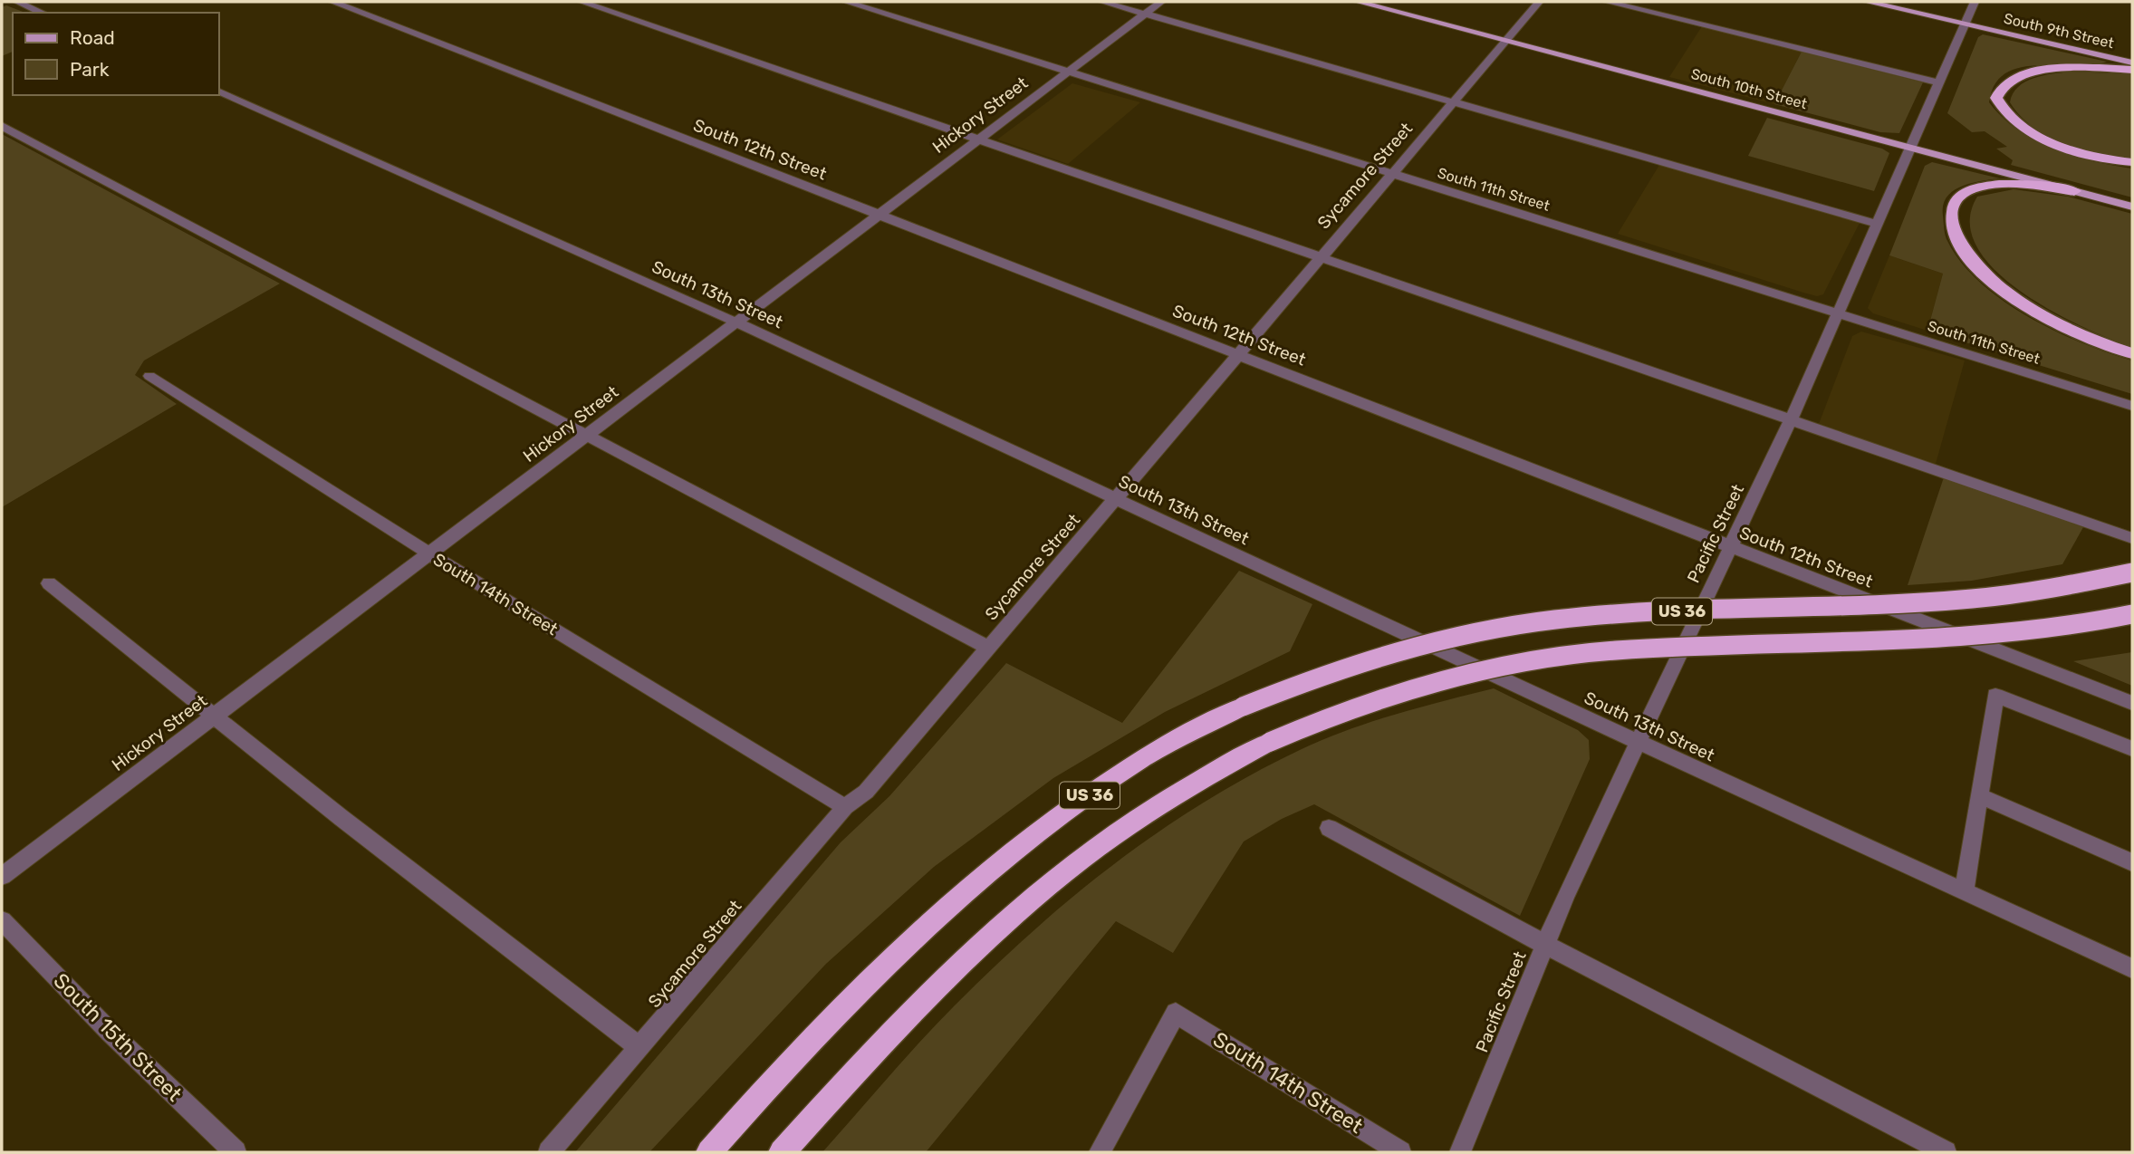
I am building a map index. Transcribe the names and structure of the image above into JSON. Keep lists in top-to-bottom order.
{
  "streets": {
    "highway": ["US 36"],
    "main road": ["South 9th Street", "South 10th Street"],
    "street": [
      "Hickory Street",
      "South 12th Street",
      "Sycamore Street",
      "South 11th Street",
      "South 13th Street",
      "Pacific Street",
      "South 14th Street",
      "South 15th Street"
    ]
  },
  "crossings": [
    ["South 9th Street", "Pacific Street"],
    ["South 10th Street", "Sycamore Street"],
    ["South 10th Street", "Pacific Street"],
    ["Hickory Street", "South 12th Street"],
    ["Hickory Street", "South 11th Street"],
    ["Hickory Street", "South 13th Street"],
    ["Hickory Street", "South 14th Street"],
    ["South 12th Street", "Sycamore Street"],
    ["South 12th Street", "Pacific Street"],
    ["Sycamore Street", "South 11th Street"],
    ["Sycamore Street", "South 13th Street"],
    ["Sycamore Street", "South 14th Street"],
    ["South 11th Street", "Pacific Street"],
    ["South 13th Street", "Pacific Street"]
  ],
  "legend": ["Road", "Park"]
}
